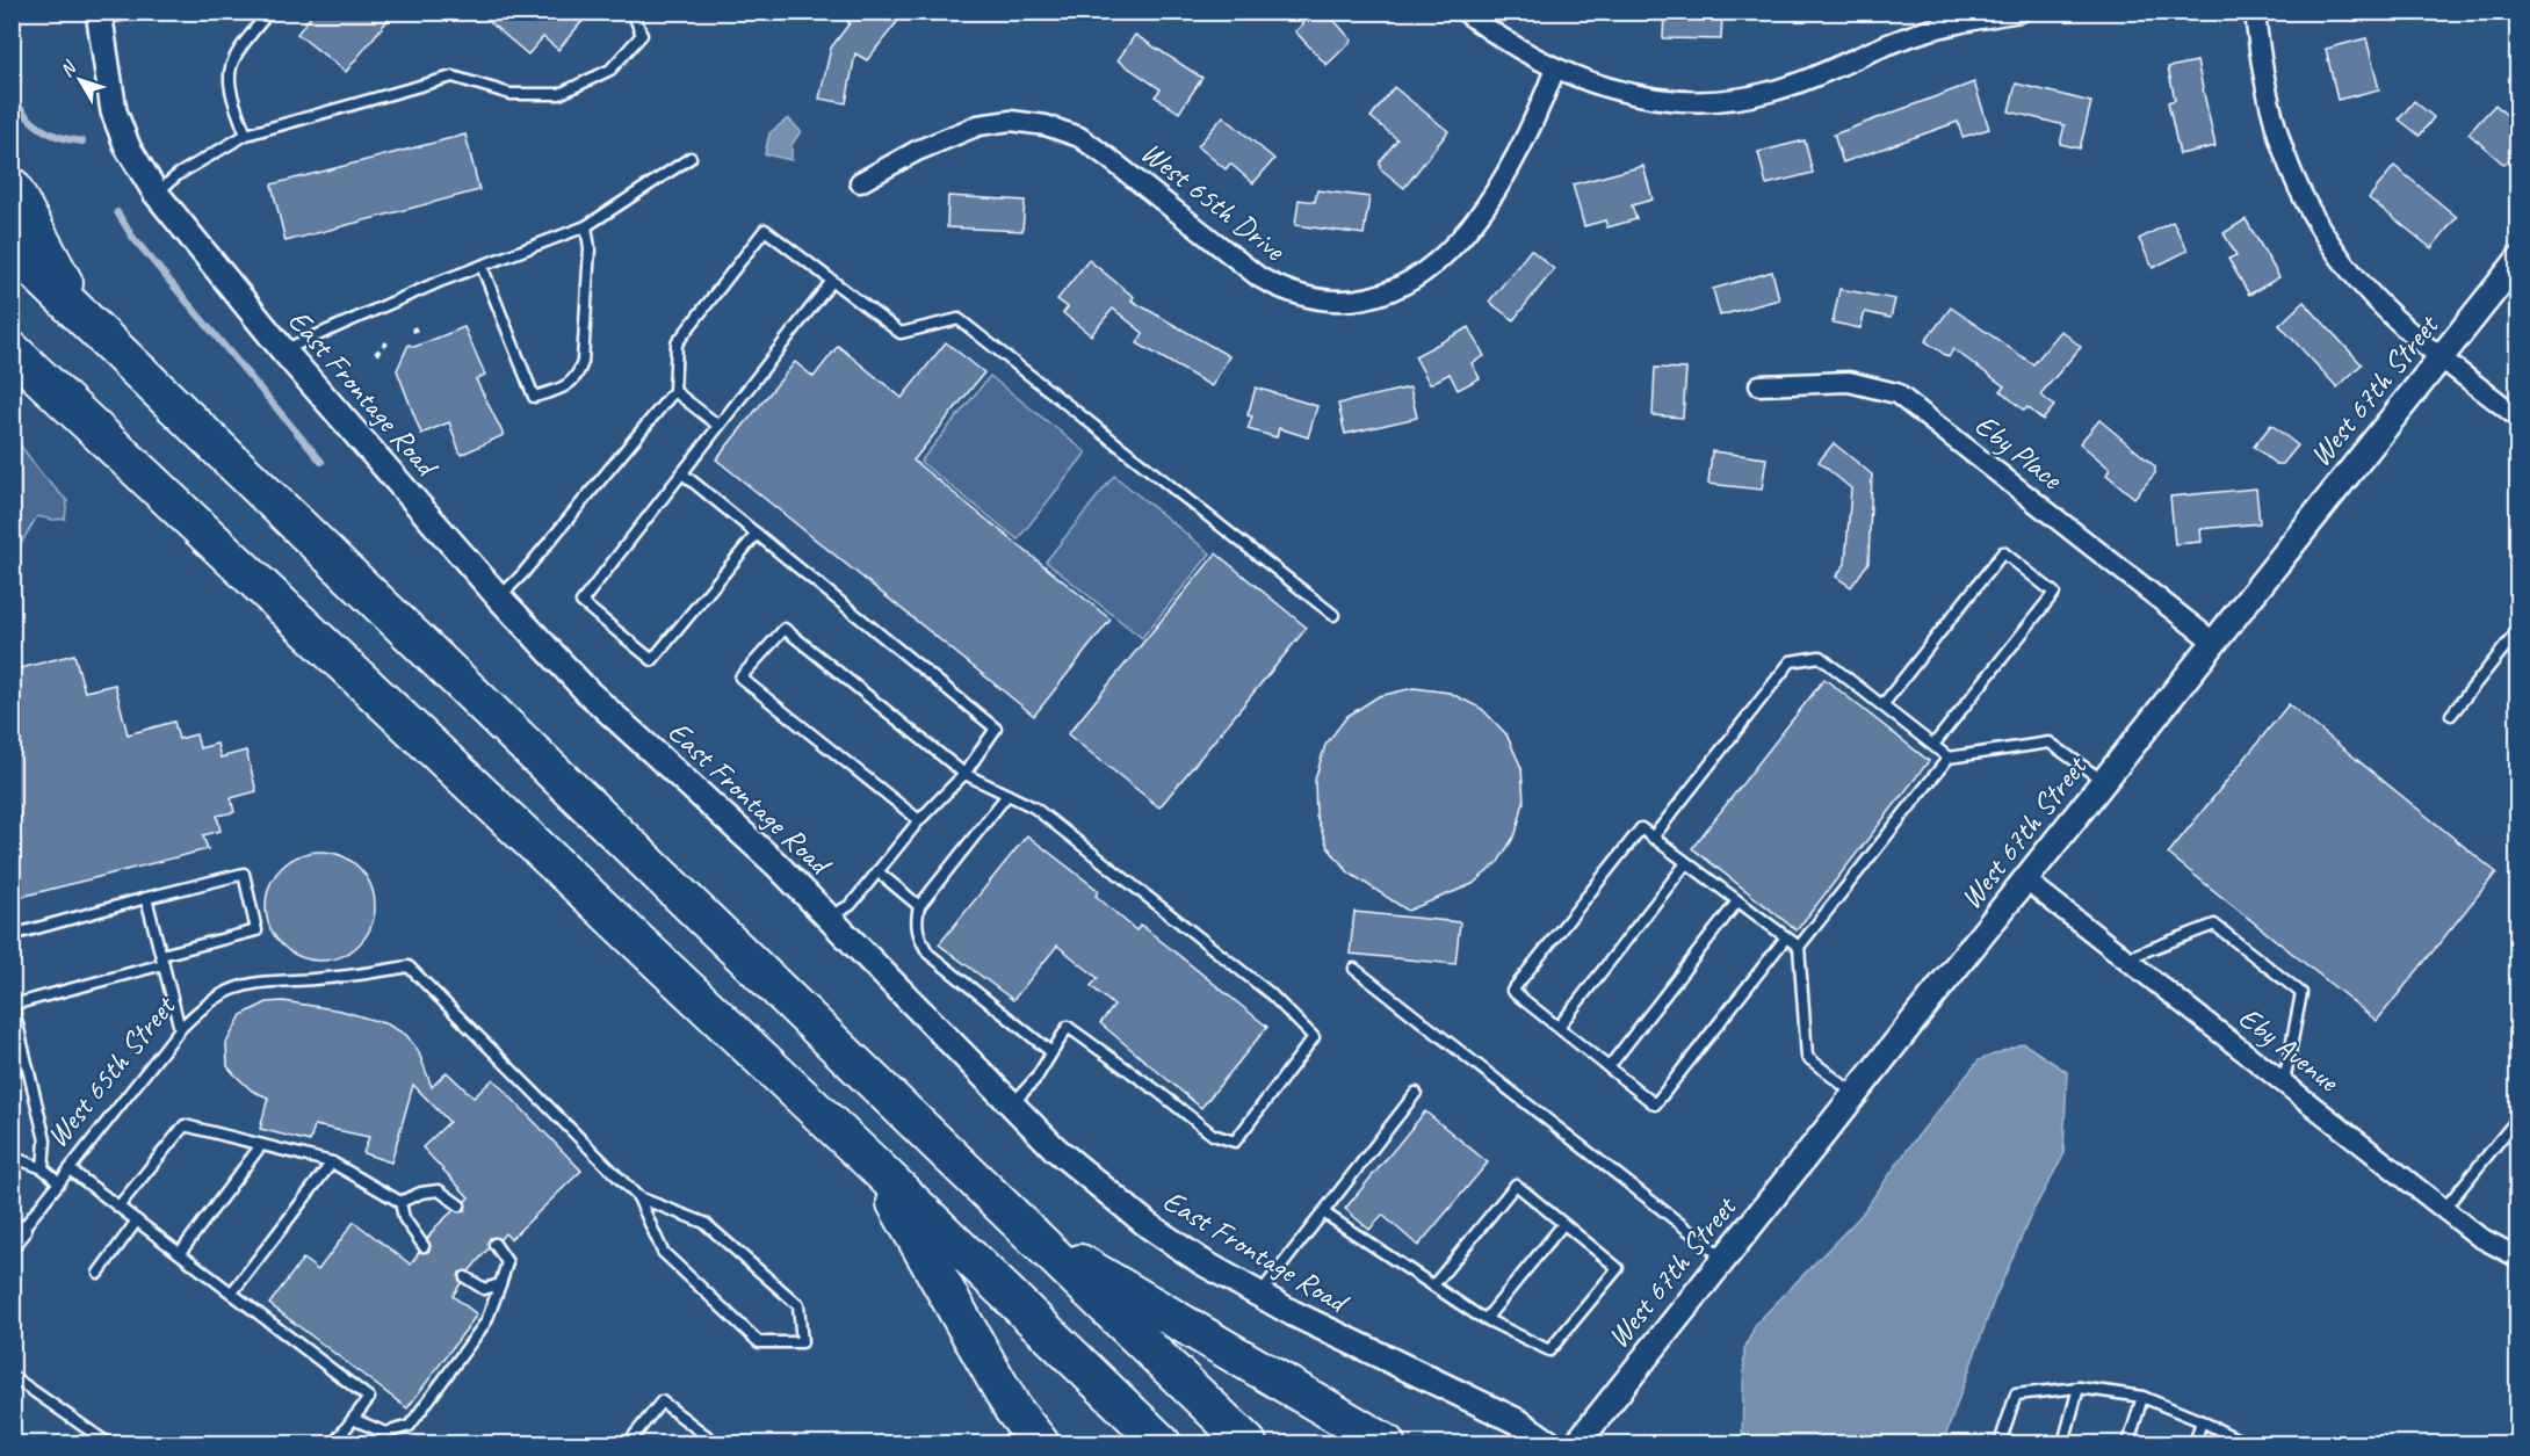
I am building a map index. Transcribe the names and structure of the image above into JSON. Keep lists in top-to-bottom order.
{
  "streets": {
    "street": [
      "West 65th Drive",
      "West 67th Street",
      "East Frontage Road",
      "Eby Place",
      "Eby Avenue"
    ],
    "lane": ["West 65th Street"]
  },
  "crossings": [
    ["West 67th Street", "Eby Place"],
    ["West 67th Street", "Eby Avenue"]
  ],
  "north": "top left"
}
